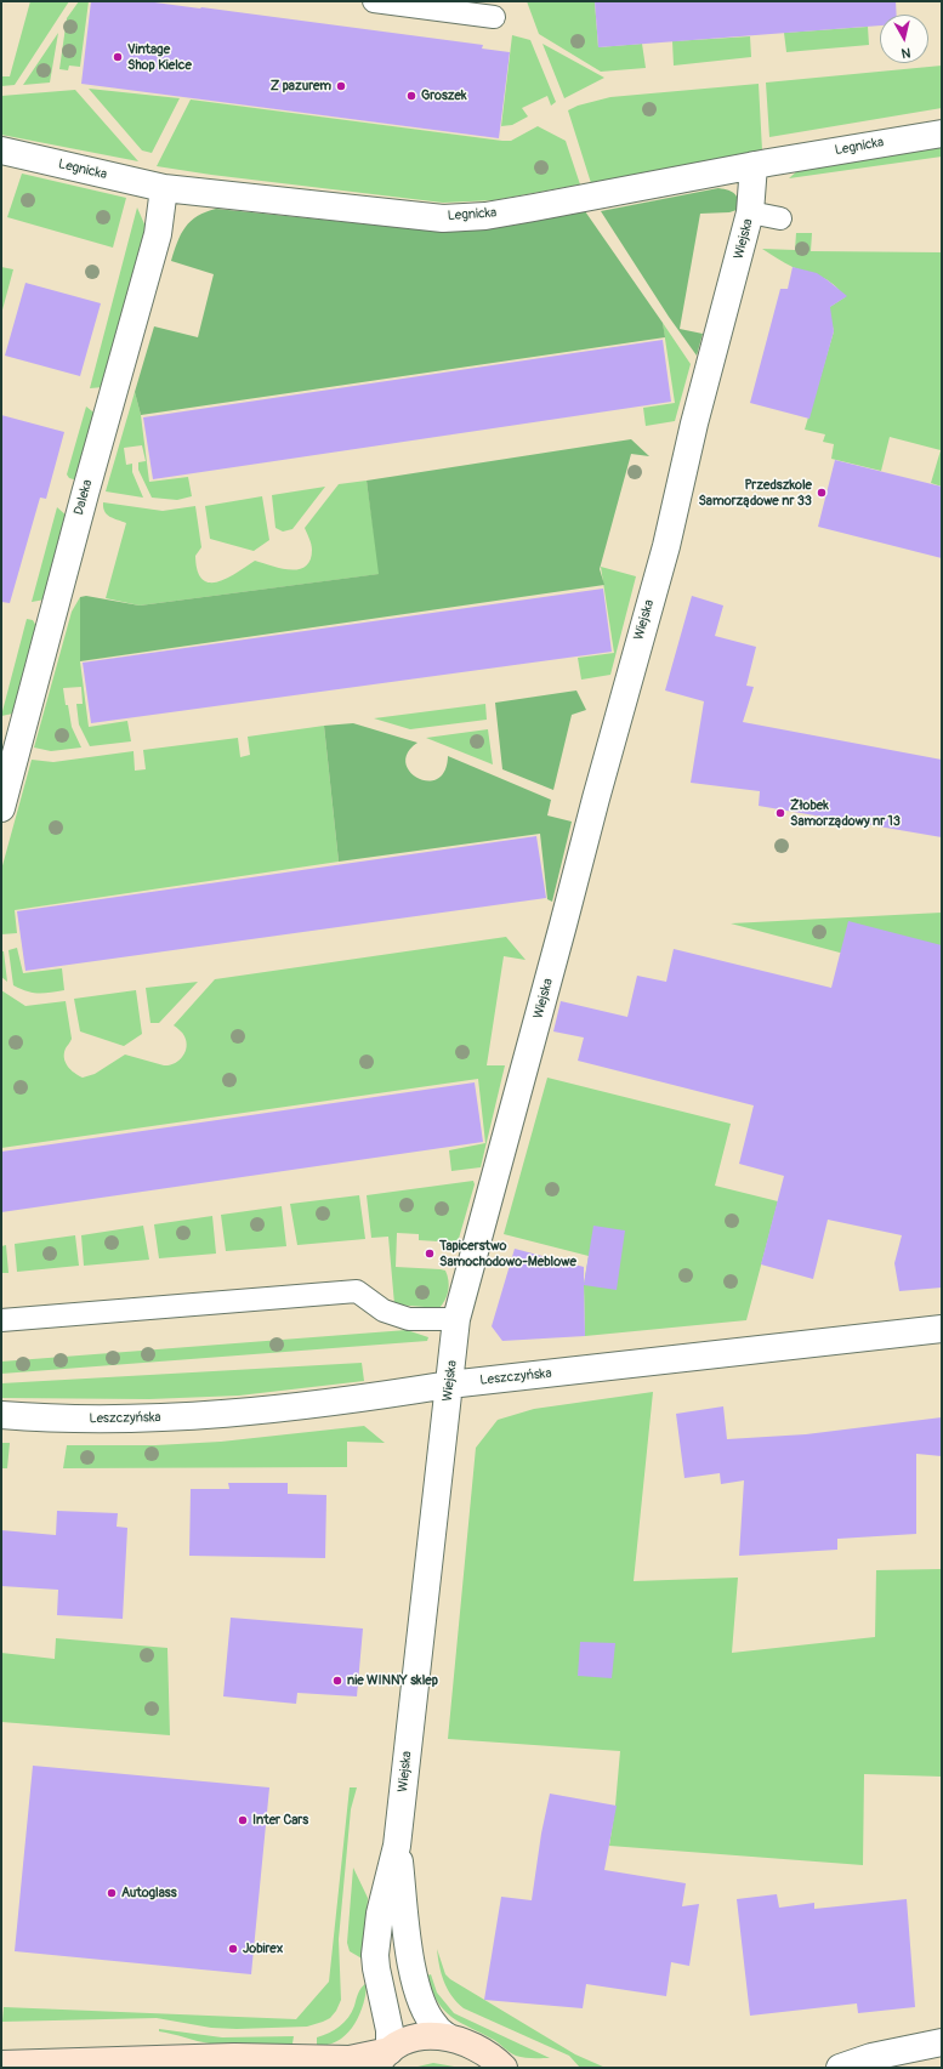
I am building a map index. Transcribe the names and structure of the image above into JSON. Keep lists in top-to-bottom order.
{
  "streets": {
    "street": [
      "Legnicka",
      "Wiejska",
      "Daleka",
      "Leszczyńska"
    ]
  },
  "crossings": [
    ["Legnicka", "Wiejska"],
    ["Legnicka", "Daleka"],
    ["Wiejska", "Leszczyńska"]
  ],
  "places": [
    "Vintage Shop Kielce",
    "Z pazurem",
    "Groszek",
    "Przedszkole Samorządowe nr 33",
    "Żłobek Samorządowy nr 13",
    "Tapicerstwo Samochodowo-Meblowe",
    "nie WINNY sklep",
    "Inter Cars",
    "Autoglass",
    "Jobirex"
  ],
  "north": "bottom"
}
